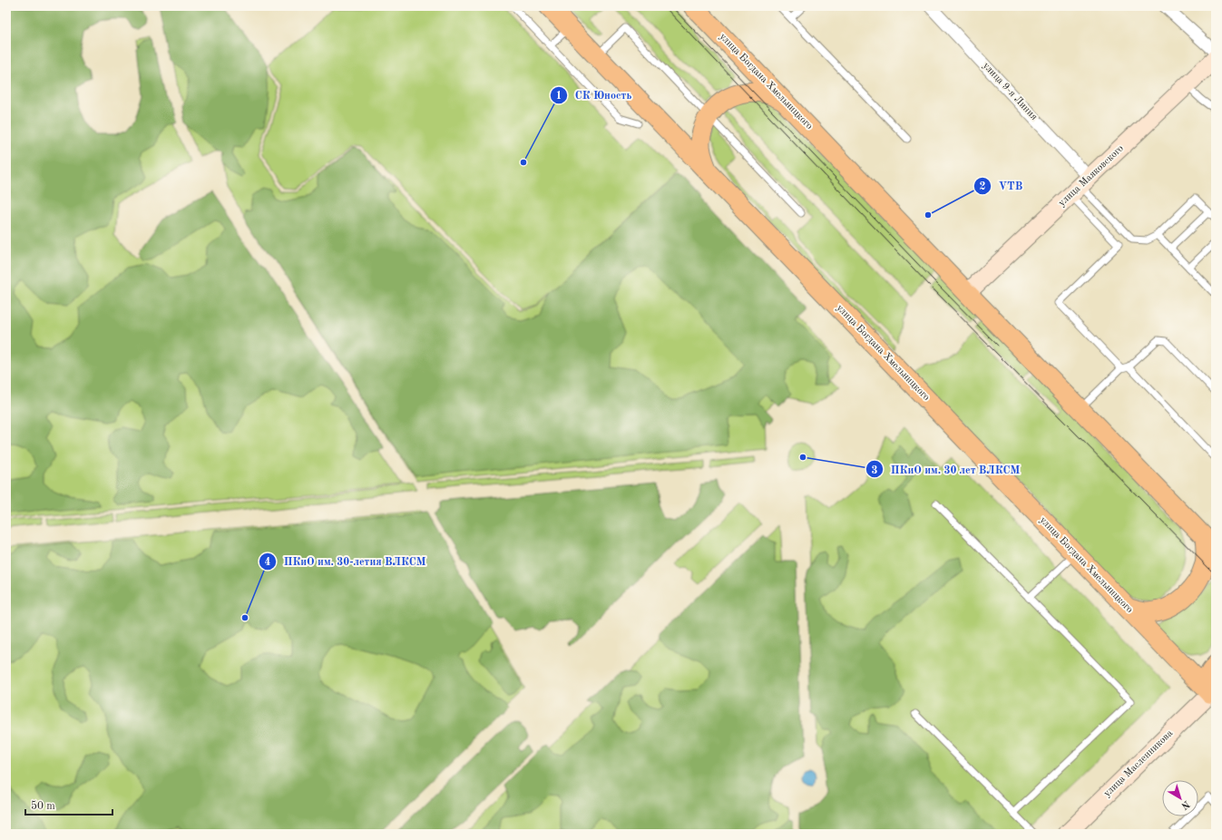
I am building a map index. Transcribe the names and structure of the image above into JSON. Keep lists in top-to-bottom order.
{
  "streets": {
    "main road": ["улица Богдана Хмельницкого", "улица Маяковского", "улица Масленникова"],
    "street": ["улица 9-я Линия"]
  },
  "crossings": [
    ["улица Богдана Хмельницкого", "улица Маяковского"],
    ["улица Богдана Хмельницкого", "улица Масленникова"],
    ["улица 9-я Линия", "улица Маяковского"]
  ],
  "places": [
    "СК Юность",
    "VTB",
    "ПКиО им. 30 лет ВЛКСМ",
    "ПКиО им. 30-летия ВЛКСМ"
  ],
  "scale_bar": "50 m",
  "north": "bottom right"
}
